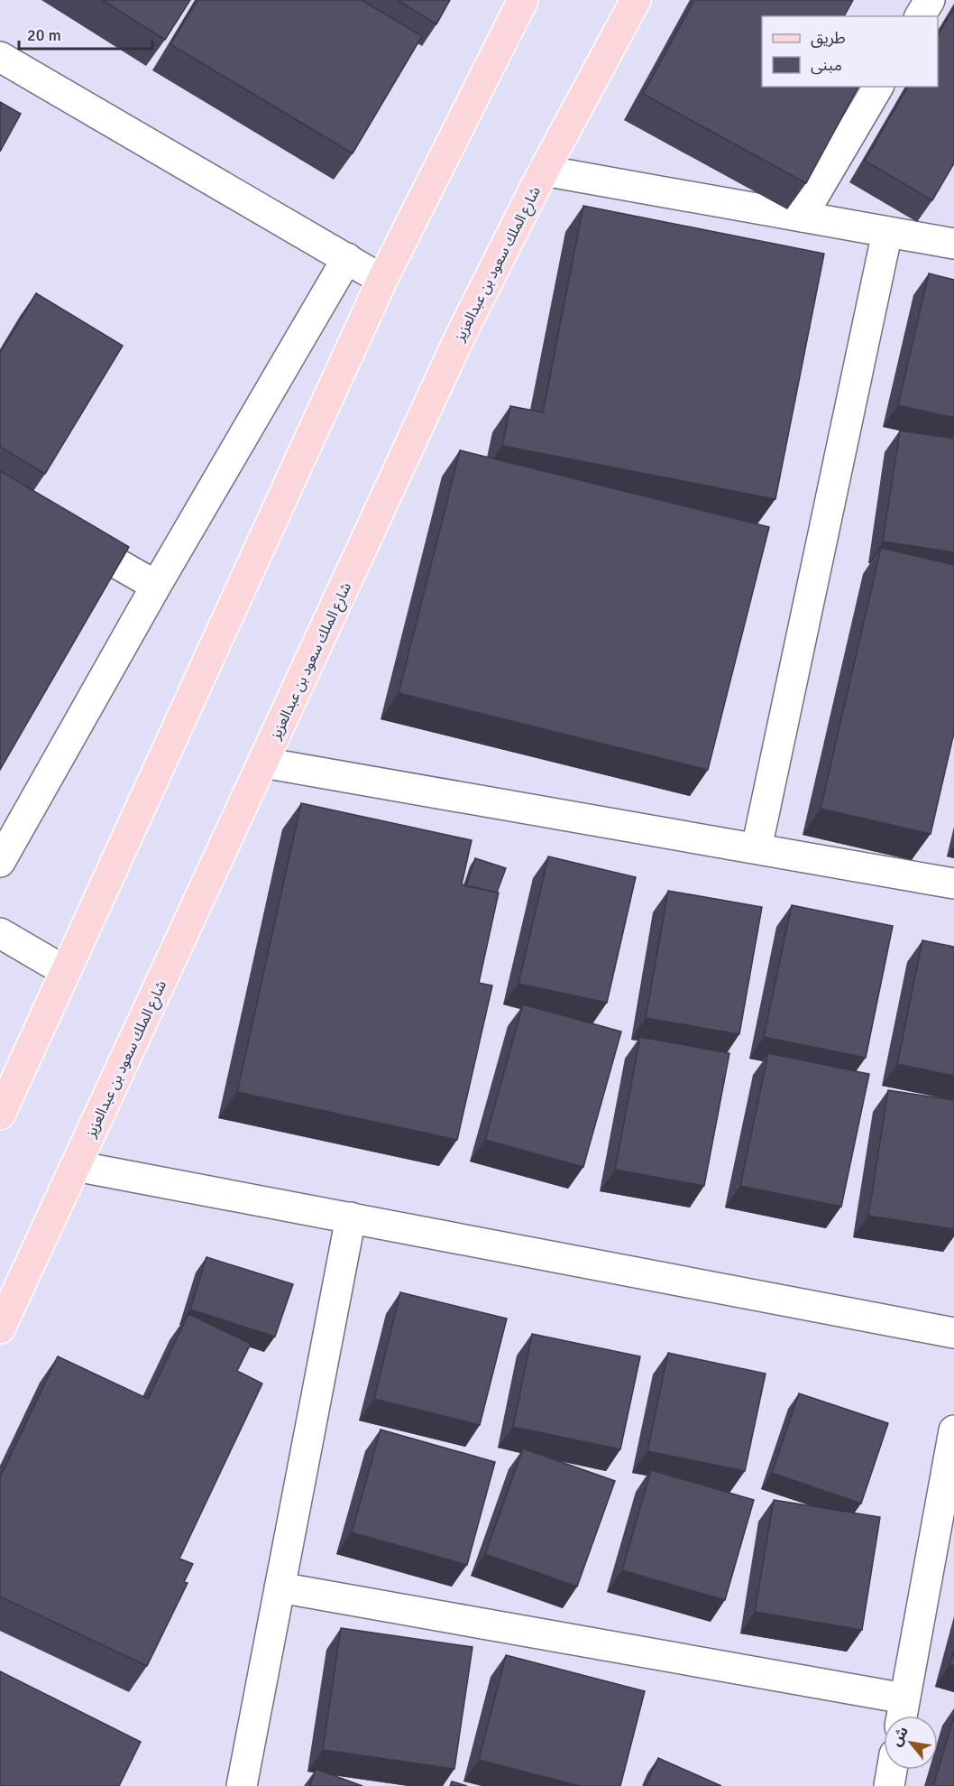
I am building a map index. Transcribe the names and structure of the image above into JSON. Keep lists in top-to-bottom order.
{
  "streets": {
    "main road": ["شارع الملك سعود بن عبدالعزيز"]
  },
  "legend": ["طريق", "مبنى"],
  "scale_bar": "20 m",
  "north": "top left"
}
